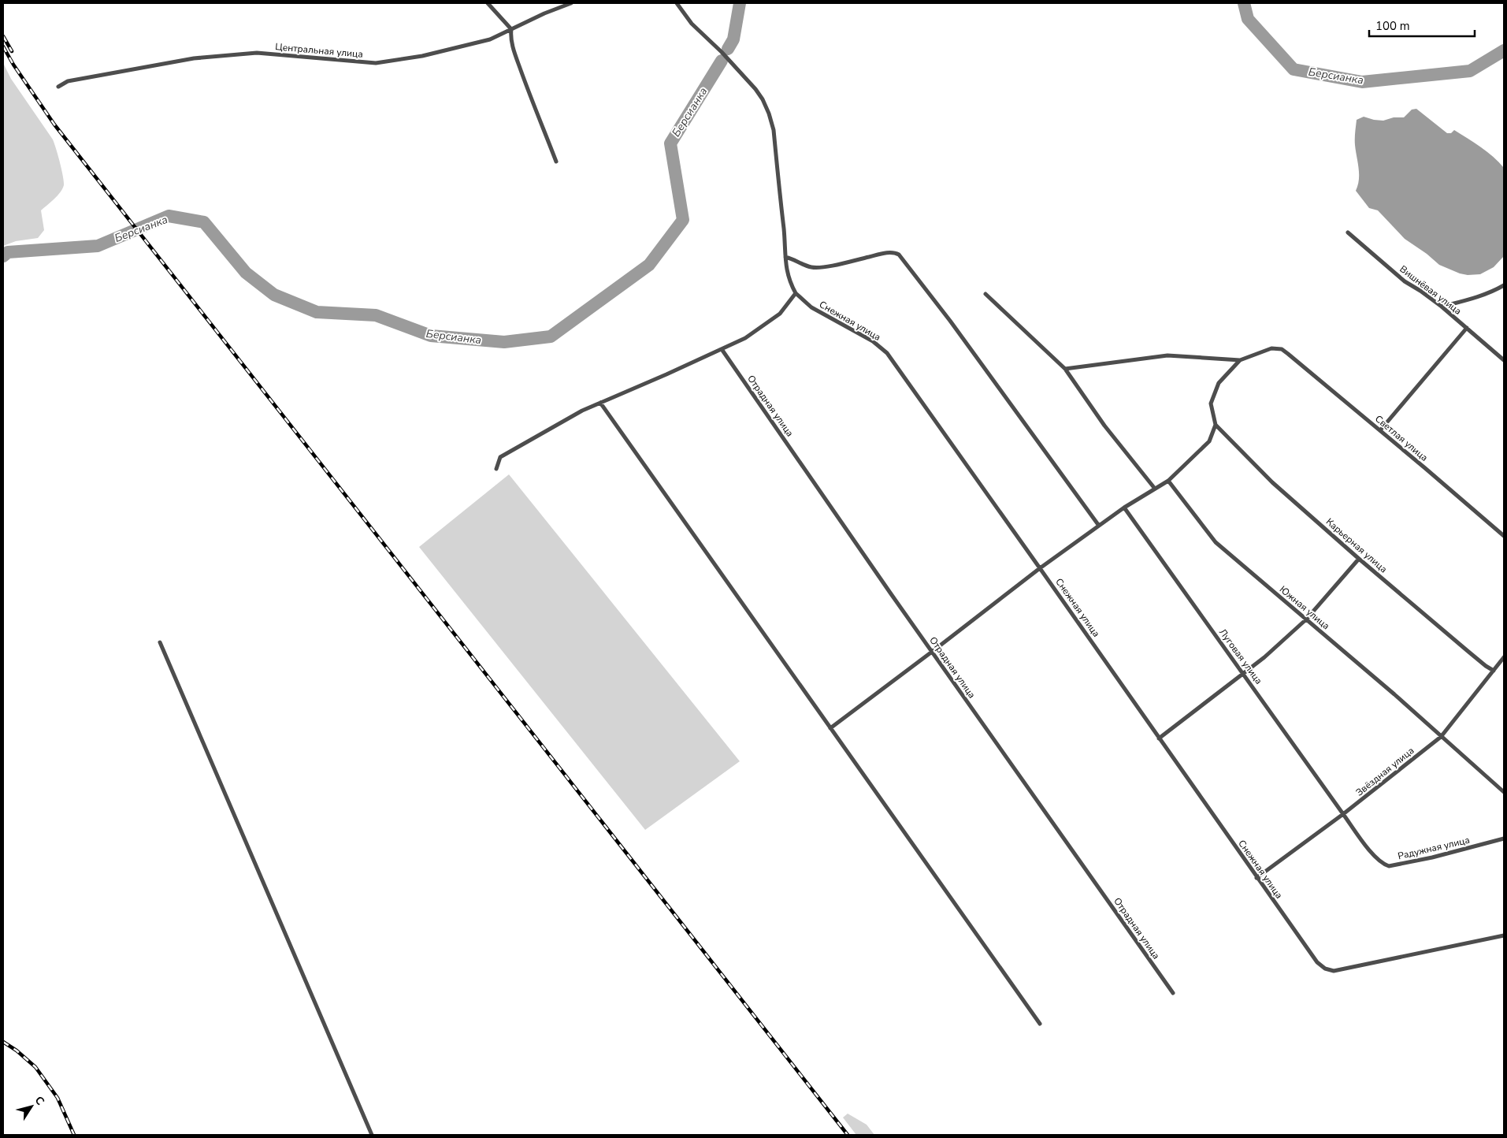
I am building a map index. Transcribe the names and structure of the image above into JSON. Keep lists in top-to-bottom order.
{
  "streets": {
    "street": [
      "Центральная улица",
      "Вишнёвая улица",
      "Снежная улица",
      "Отрадная улица",
      "Светлая улица",
      "Карьерная улица",
      "Южная улица",
      "Луговая улица",
      "Звёздная улица",
      "Радужная улица"
    ]
  },
  "crossings": [
    ["Снежная улица", "Звёздная улица"],
    ["Карьерная улица", "Звёздная улица"],
    ["Южная улица", "Звёздная улица"],
    ["Луговая улица", "Звёздная улица"],
    ["Луговая улица", "Радужная улица"],
    ["Звёздная улица", "Радужная улица"]
  ],
  "water": ["Берсианка"],
  "scale_bar": "100 m",
  "north": "top right"
}
